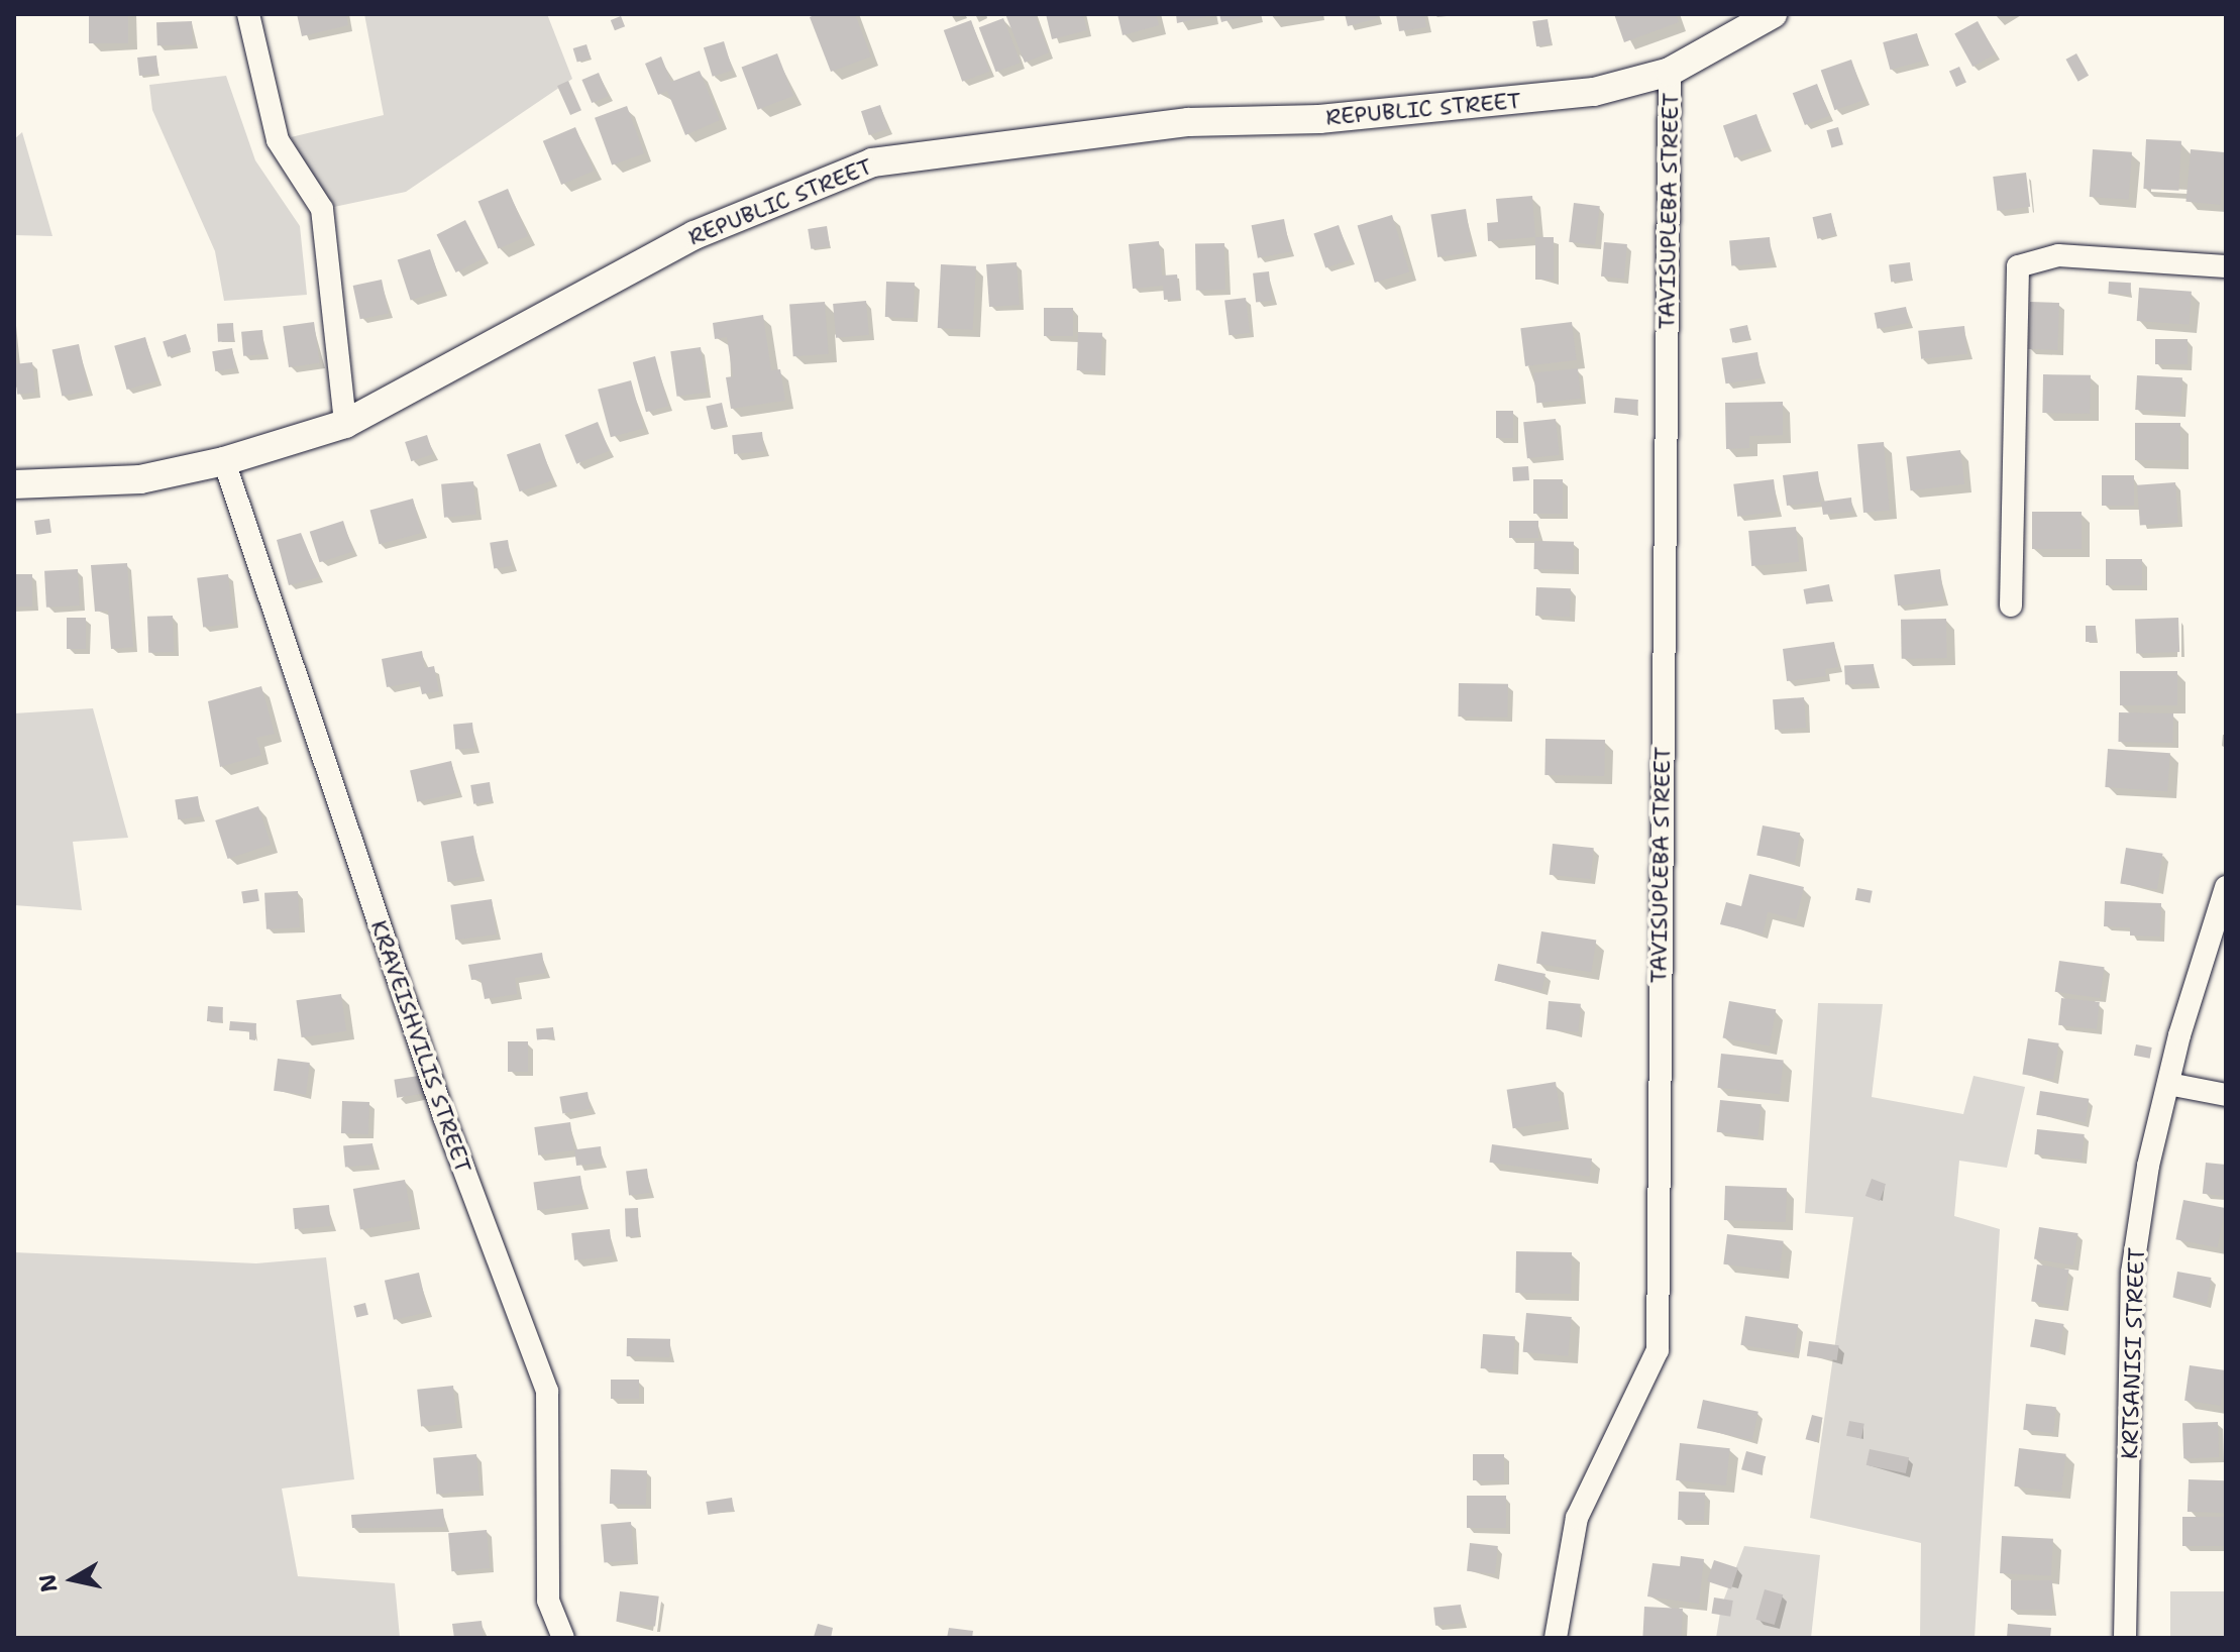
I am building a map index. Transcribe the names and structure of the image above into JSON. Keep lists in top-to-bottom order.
{
  "streets": {
    "main road": ["REPUBLIC STREET"],
    "street": ["TAVISUPLEBA STREET", "KRAVEISHVILIS STREET", "KRTSANISI STREET"]
  },
  "crossings": [
    ["REPUBLIC STREET", "TAVISUPLEBA STREET"],
    ["REPUBLIC STREET", "KRAVEISHVILIS STREET"]
  ],
  "north": "left"
}
